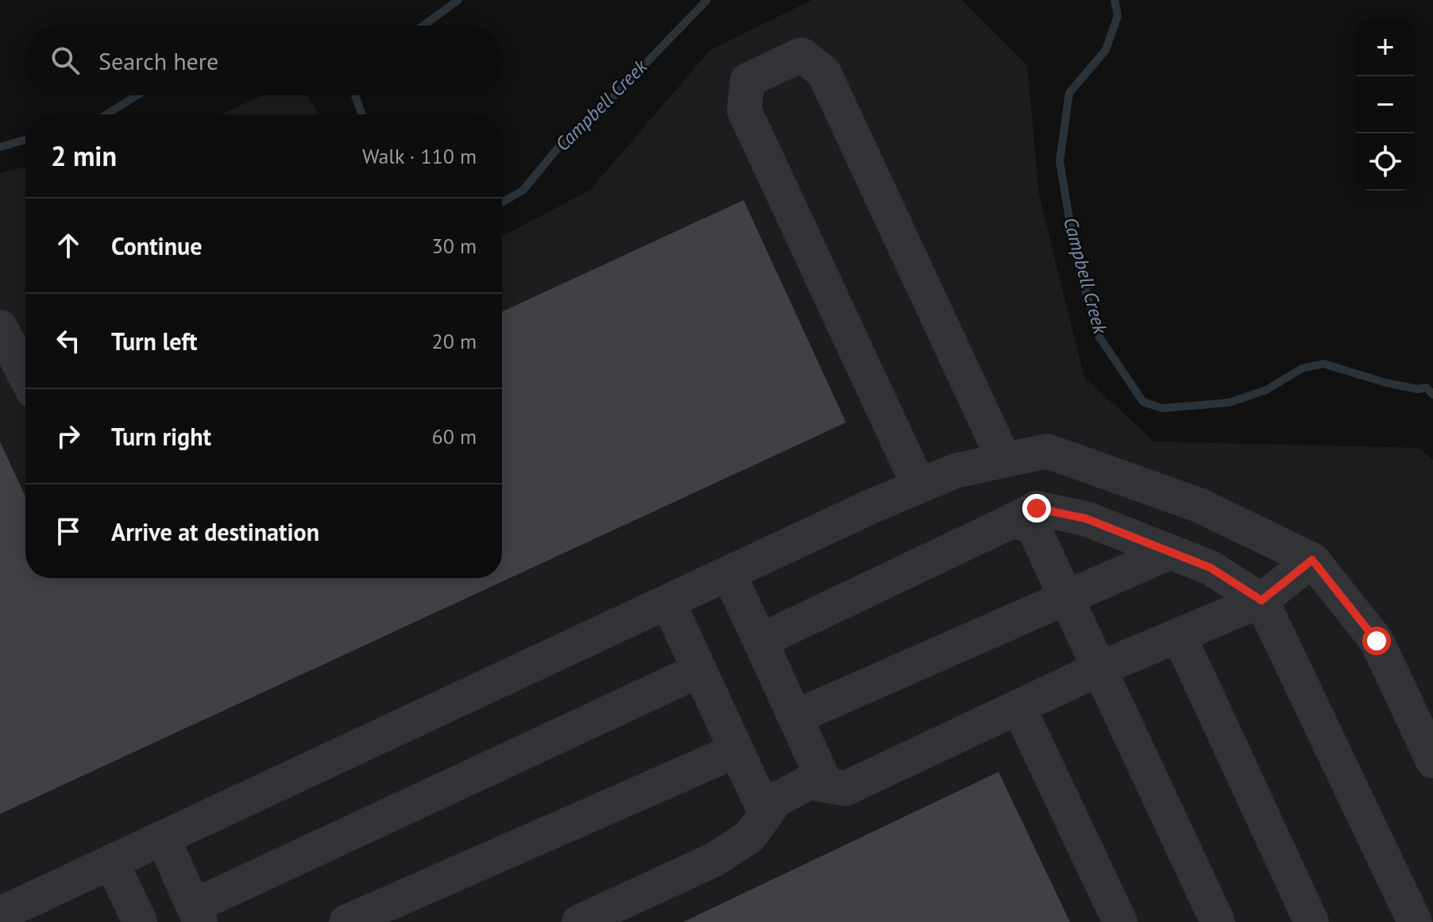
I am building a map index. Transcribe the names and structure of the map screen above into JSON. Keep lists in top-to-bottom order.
{
  "water": ["Campbell Creek"],
  "page": {
    "map_buttons": ["+", "−"],
    "search": "Search here",
    "heading": ["2 min", "Walk · 110 m"],
    "list": [
      ["Continue", "30 m"],
      ["Turn left", "20 m"],
      ["Turn right", "60 m"],
      "Arrive at destination"
    ]
  }
}
